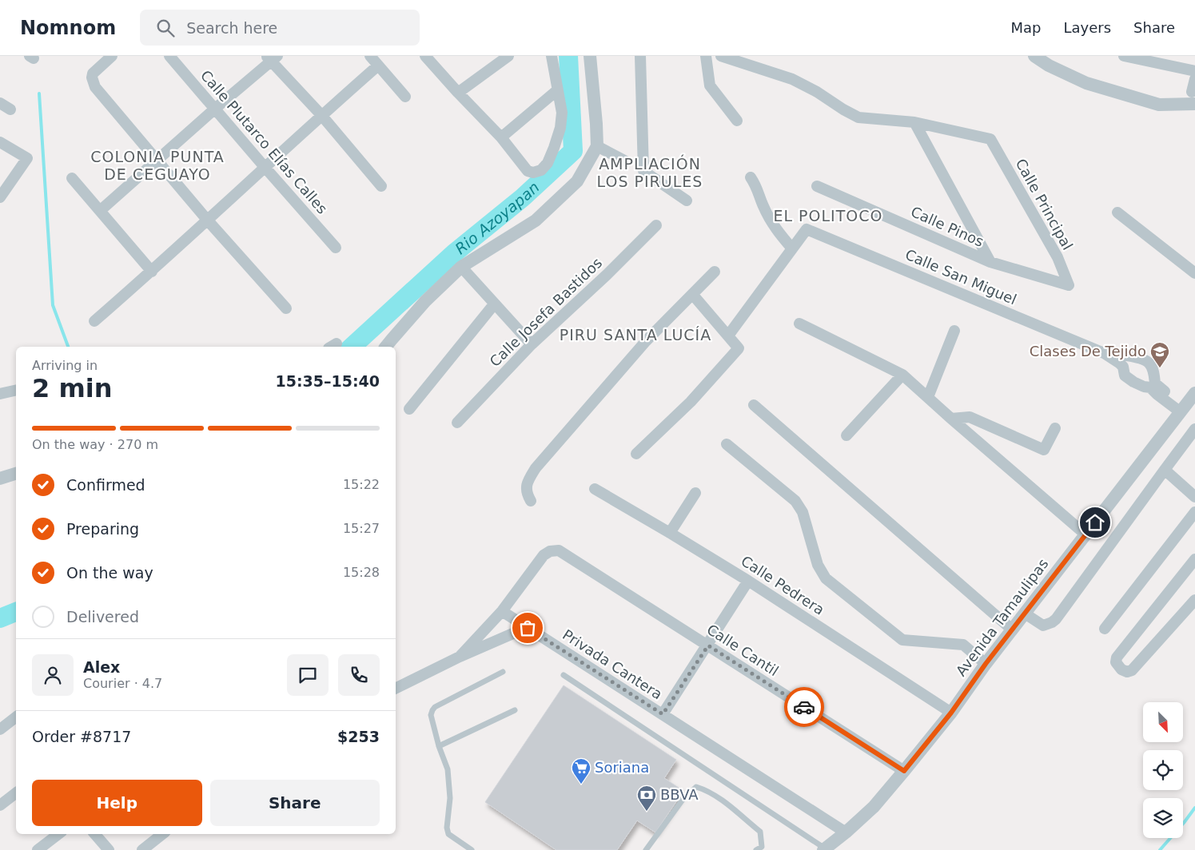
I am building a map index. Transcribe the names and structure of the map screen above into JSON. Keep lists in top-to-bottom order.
{
  "streets": {
    "street": [
      "Calle Plutarco Elías Calles",
      "Calle Principal",
      "Calle Pinos",
      "Calle San Miguel",
      "Calle Josefa Bastidos",
      "Calle Pedrera",
      "Avenida Tamaulipas",
      "Calle Cantil",
      "Privada Cantera"
    ]
  },
  "crossings": [
    ["Calle Principal", "Calle Pinos"],
    ["Calle San Miguel", "Avenida Tamaulipas"],
    ["Calle Pedrera", "Avenida Tamaulipas"],
    ["Avenida Tamaulipas", "Calle Cantil"],
    ["Avenida Tamaulipas", "Privada Cantera"],
    ["Calle Cantil", "Privada Cantera"]
  ],
  "districts": [
    "COLONIA PUNTA DE CEGUAYO",
    "AMPLIACIÓN LOS PIRULES",
    "EL POLITOCO",
    "PIRU SANTA LUCÍA"
  ],
  "water": ["Rio Azoyapan"],
  "places": {
    "school or university": ["Clases De Tejido"],
    "supermarket": ["Soriana"],
    "bank": ["BBVA"]
  },
  "north": "bottom right",
  "page": {
    "header": "Nomnom",
    "search": "Search here",
    "nav": ["Map", "Layers", "Share"],
    "heading": ["2 min", "Arriving in", "15:35–15:40"],
    "panel": [
      "Alex",
      "Courier · 4.7",
      "Order #8717",
      "$253"
    ],
    "bar": "On the way · 270 m",
    "list": [
      ["Confirmed", "15:22"],
      ["Preparing", "15:27"],
      ["On the way", "15:28"],
      "Delivered"
    ],
    "buttons": ["Help", "Share"]
  }
}
